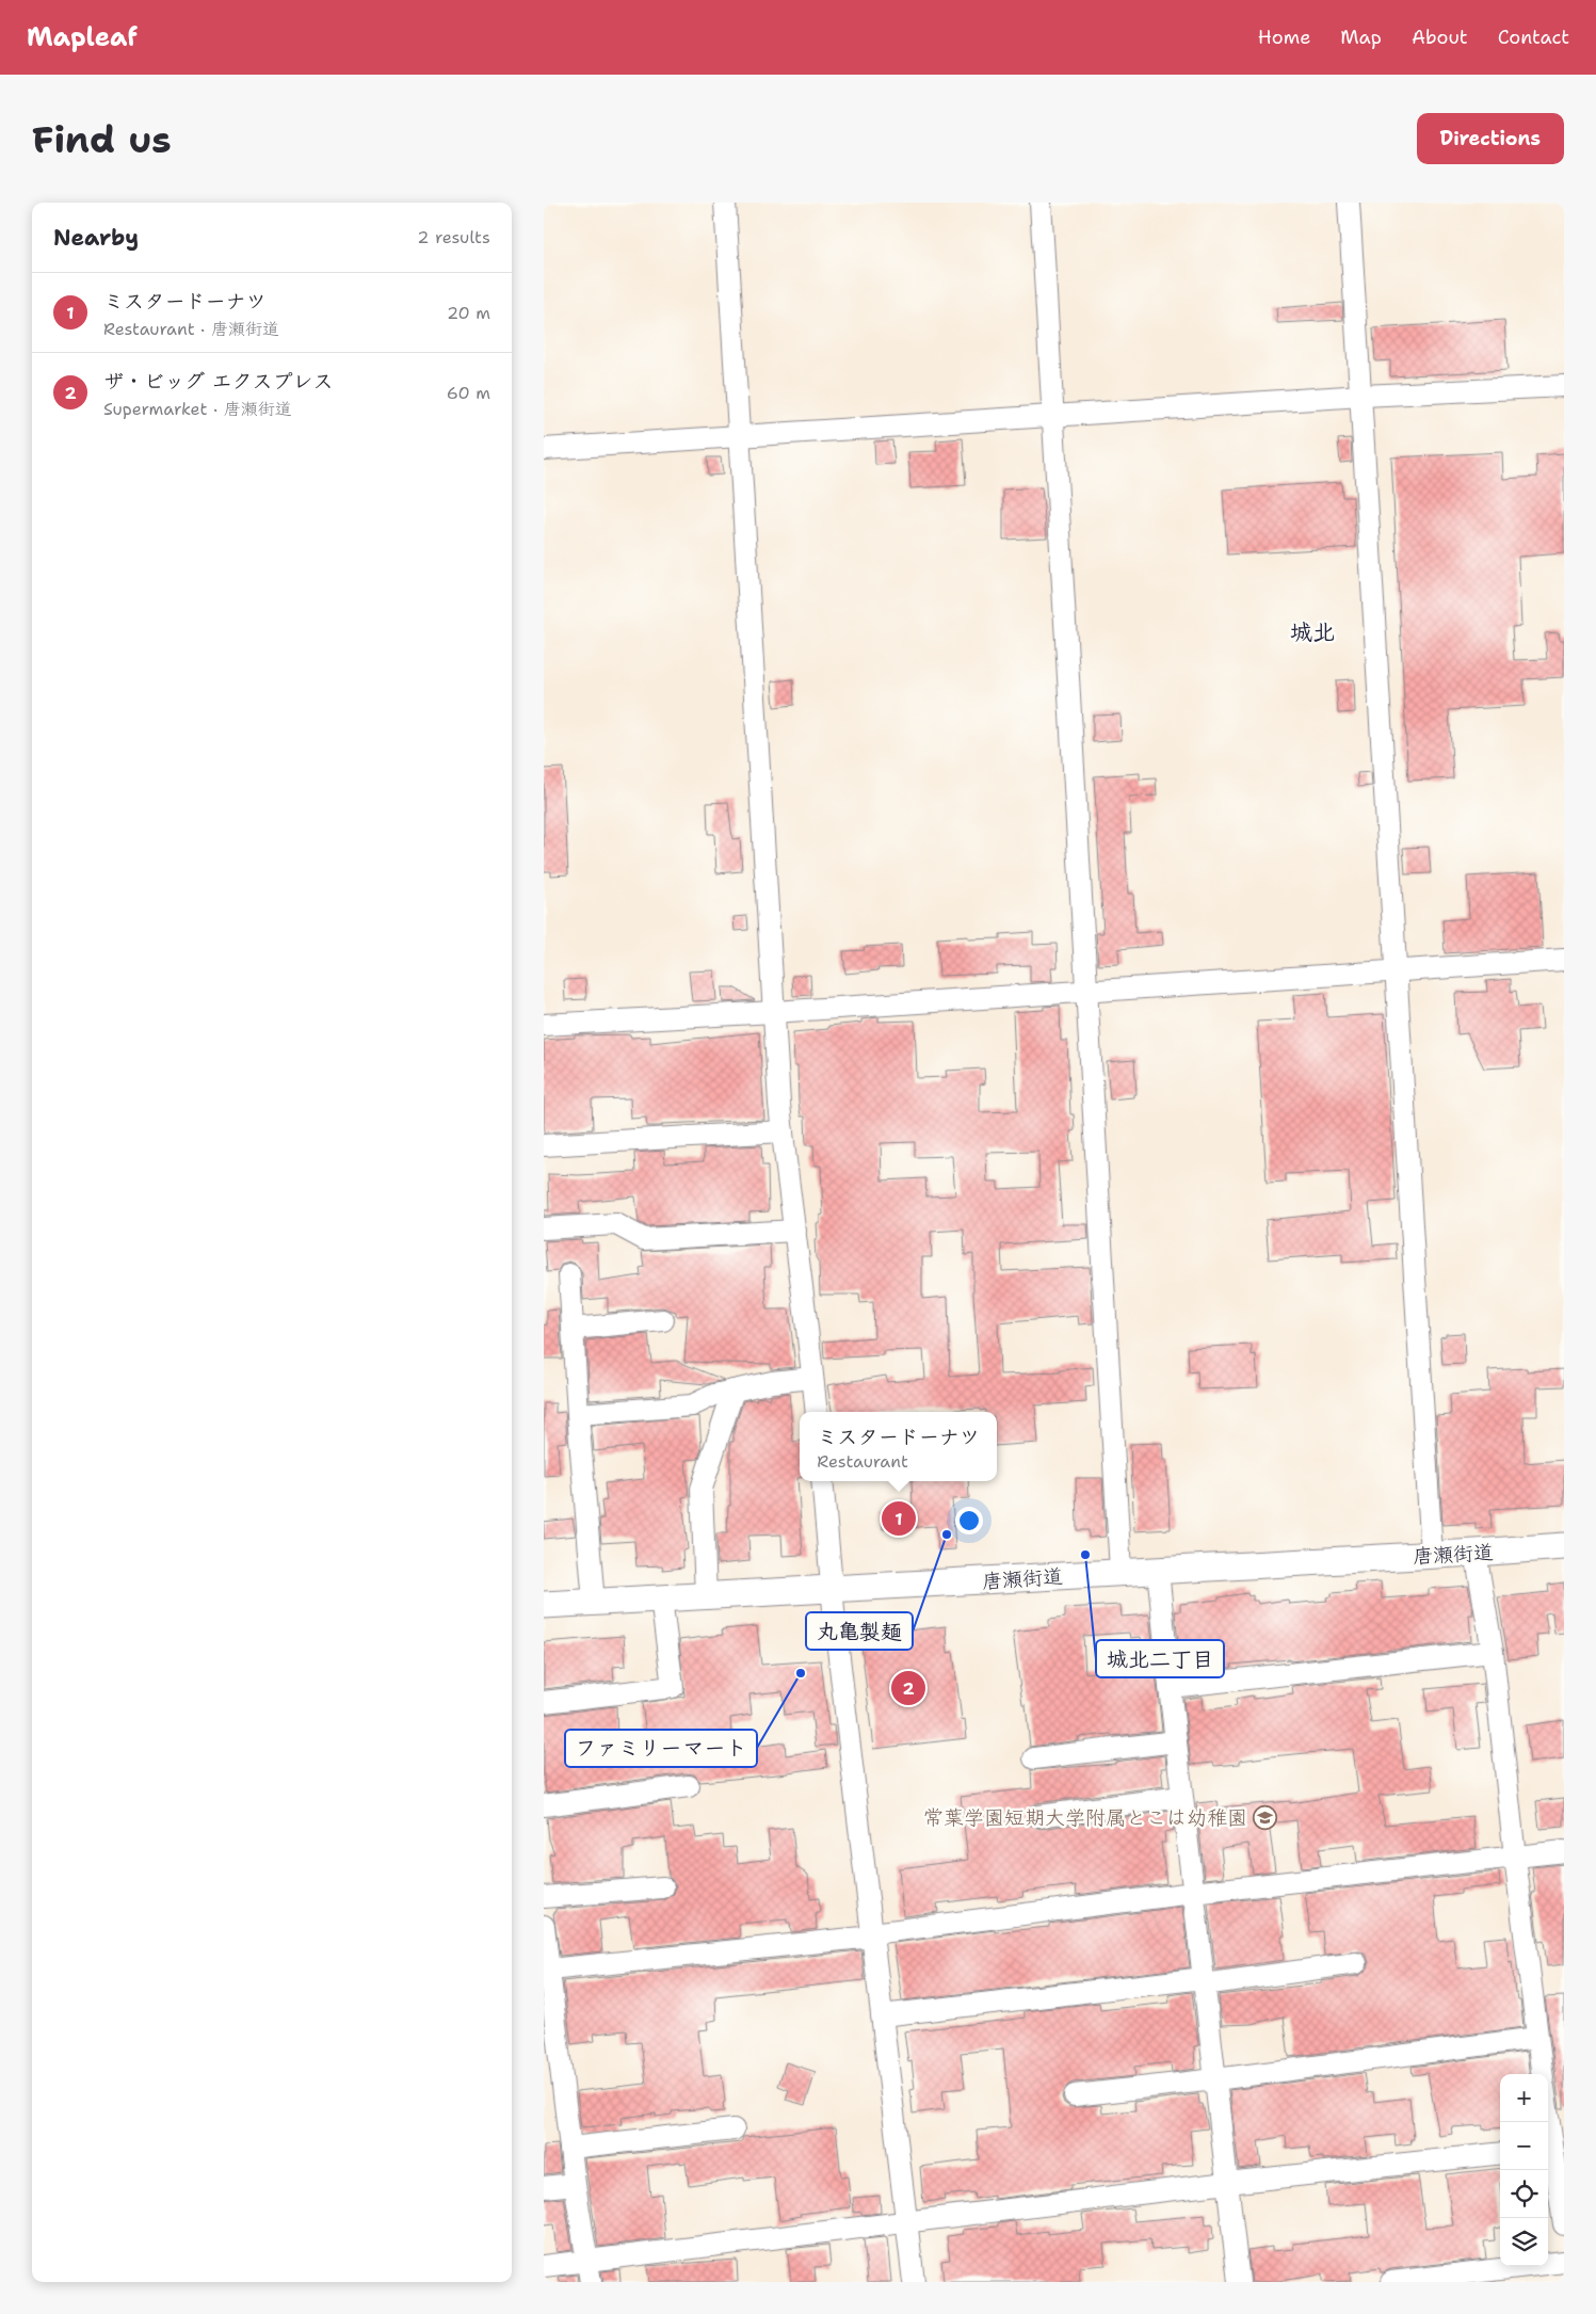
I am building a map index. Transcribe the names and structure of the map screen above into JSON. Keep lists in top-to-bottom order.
{
  "streets": {
    "street": ["唐瀬街道"]
  },
  "districts": ["城北"],
  "places": {
    "other": ["丸亀製麺", "城北二丁目", "ファミリーマート"],
    "school or university": ["常葉学園短期大学附属とこは幼稚園"]
  },
  "page": {
    "header": "Mapleaf",
    "nav": [
      "Home",
      "Map",
      "About",
      "Contact"
    ],
    "buttons": "Directions",
    "title": "Find us",
    "heading": ["Nearby", "2 results"],
    "list": [
      {
        "mark": "1",
        "name": "ミスタードーナツ",
        "note": "Restaurant · 唐瀬街道",
        "value": "20 m"
      },
      {
        "mark": "2",
        "name": "ザ・ビッグ エクスプレス",
        "note": "Supermarket · 唐瀬街道",
        "value": "60 m"
      }
    ],
    "popup": ["ミスタードーナツ", "Restaurant"],
    "pins": ["1", "2"],
    "map_buttons": ["+", "−"]
  }
}
